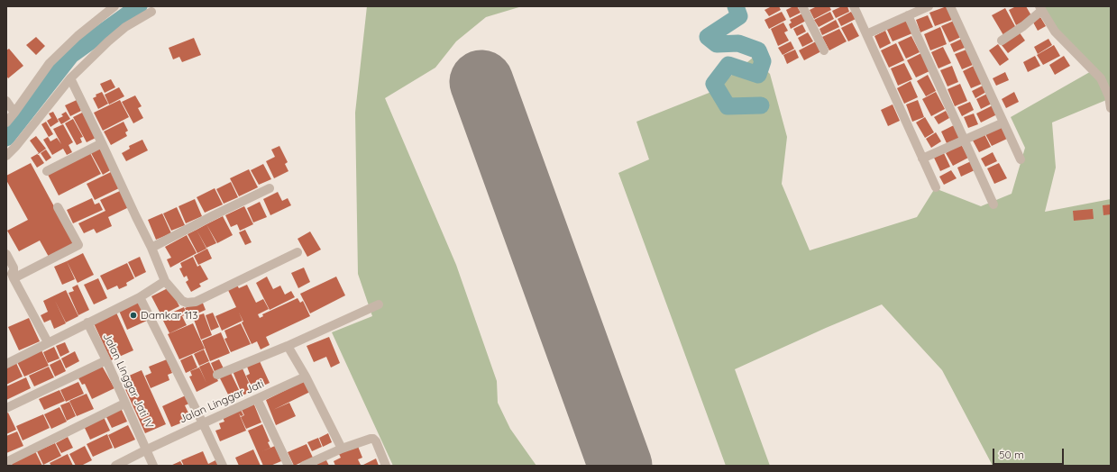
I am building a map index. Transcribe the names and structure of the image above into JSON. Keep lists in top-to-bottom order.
{
  "streets": {
    "street": ["Jalan Linggar Jati IV", "Jalan Linggar Jati"]
  },
  "crossings": [
    ["Jalan Linggar Jati IV", "Jalan Linggar Jati"]
  ],
  "places": ["Damkar 113"],
  "scale_bar": "50 m"
}
